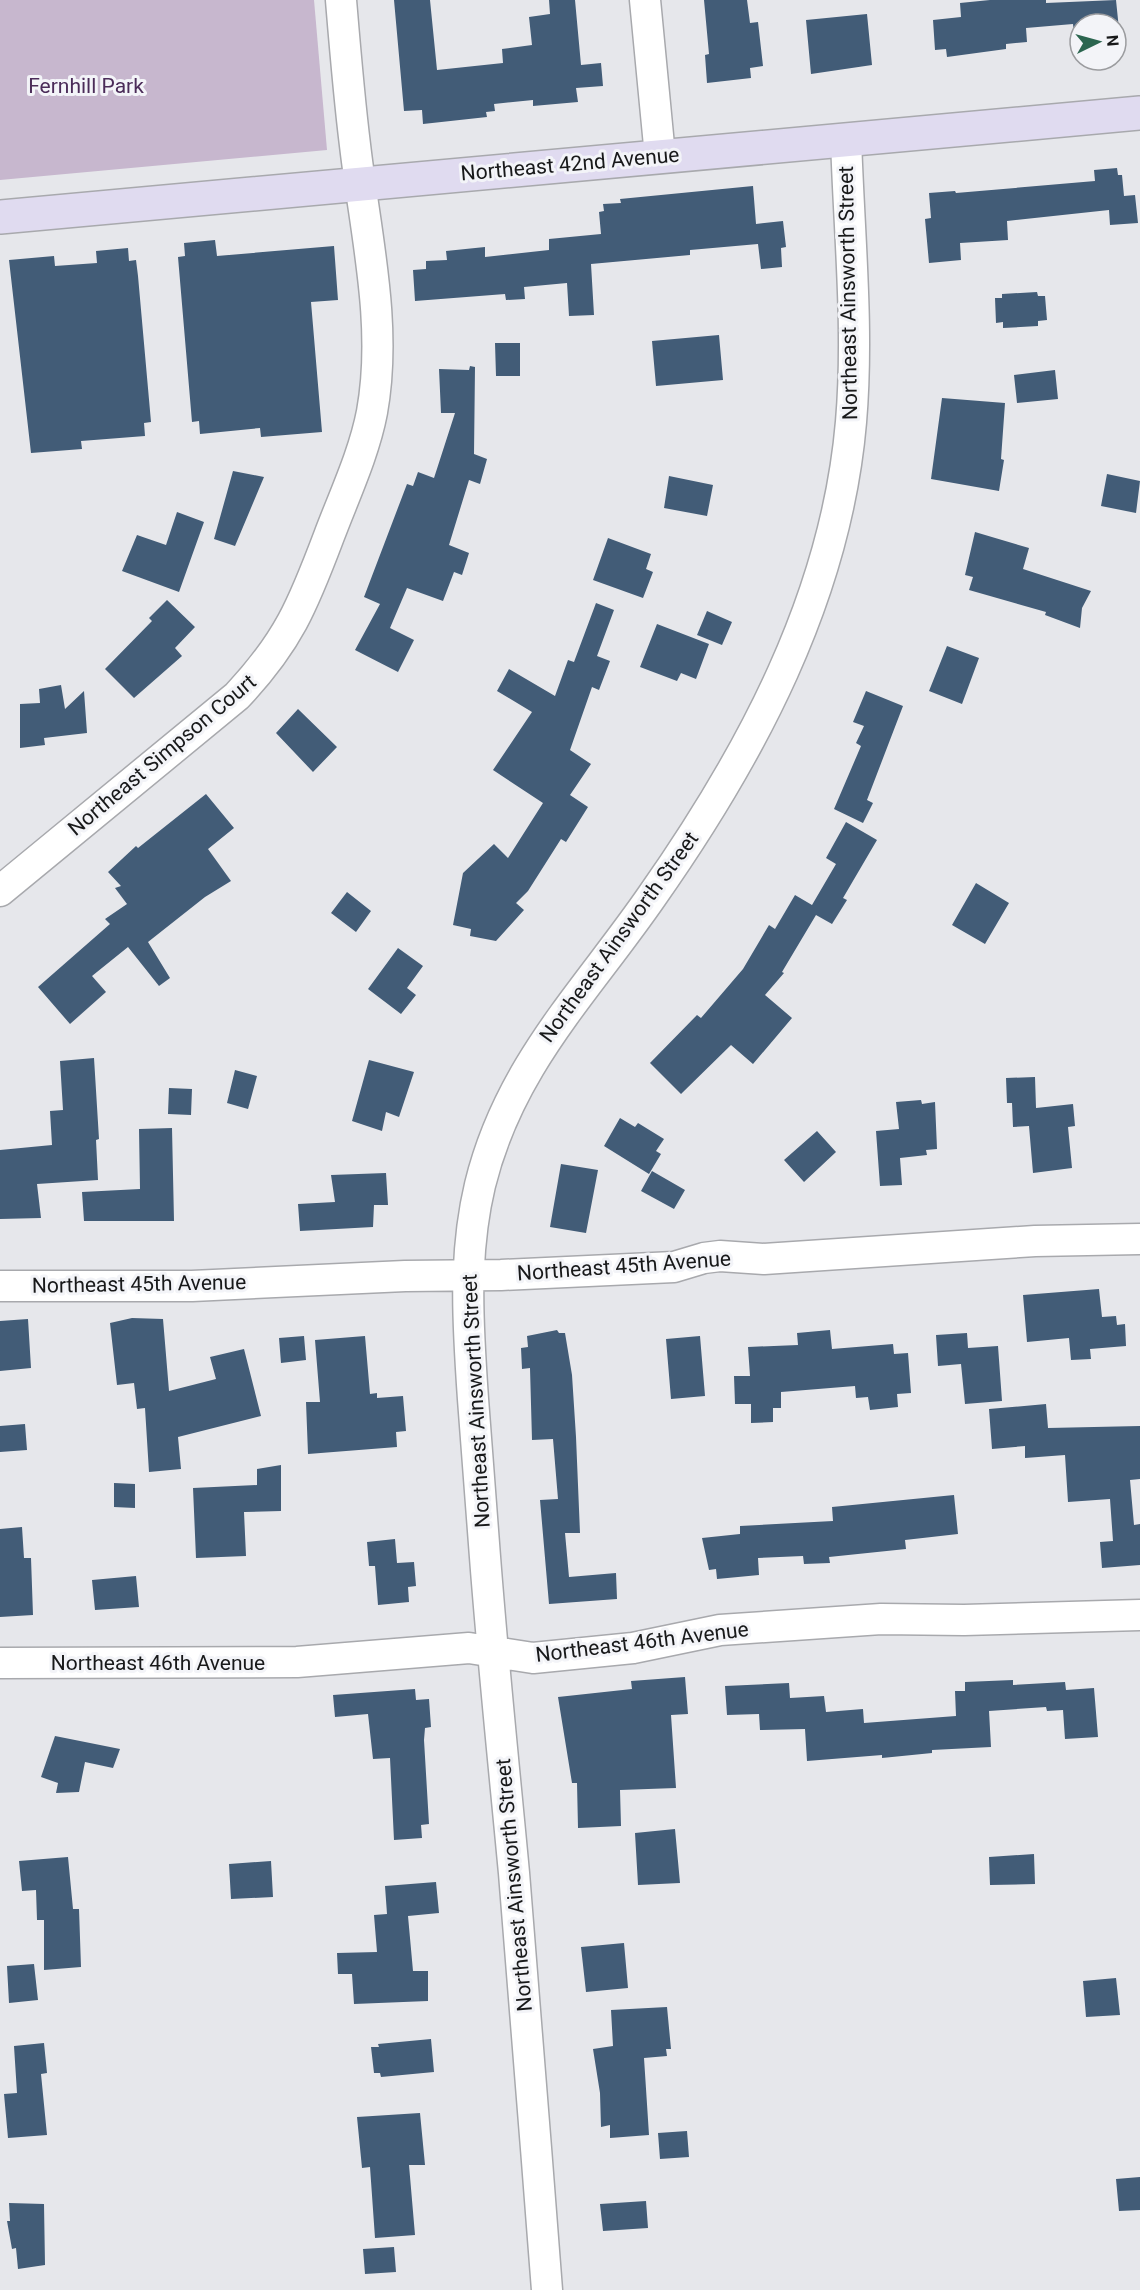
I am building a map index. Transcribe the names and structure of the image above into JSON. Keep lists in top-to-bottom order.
{
  "streets": {
    "street": [
      "Northeast 42nd Avenue",
      "Northeast Ainsworth Street",
      "Northeast Simpson Court",
      "Northeast 45th Avenue",
      "Northeast 46th Avenue"
    ]
  },
  "crossings": [
    ["Northeast 42nd Avenue", "Northeast Ainsworth Street"],
    ["Northeast 42nd Avenue", "Northeast Simpson Court"],
    ["Northeast Ainsworth Street", "Northeast 45th Avenue"],
    ["Northeast Ainsworth Street", "Northeast 46th Avenue"]
  ],
  "parks": ["Fernhill Park"],
  "north": "right"
}
